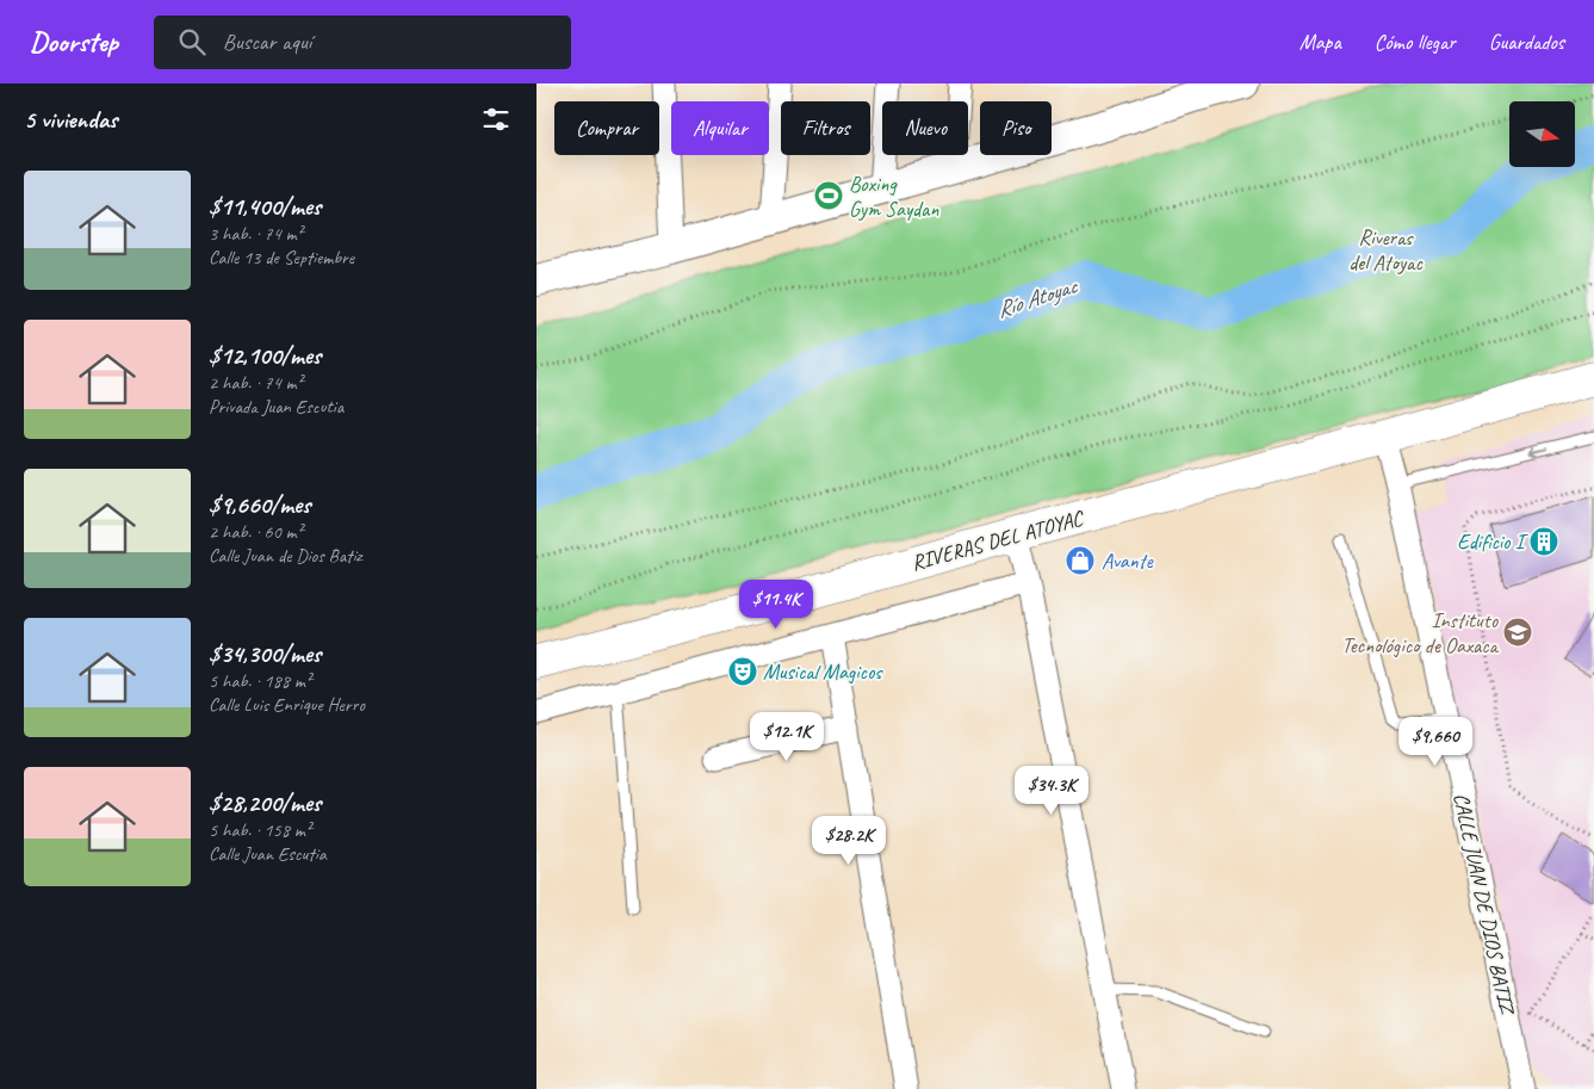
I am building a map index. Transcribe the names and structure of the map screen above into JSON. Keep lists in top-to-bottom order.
{
  "streets": {
    "main road": ["RIVERAS DEL ATOYAC"],
    "street": ["CALLE JUAN DE DIOS BATIZ"]
  },
  "crossings": [
    ["RIVERAS DEL ATOYAC", "CALLE JUAN DE DIOS BATIZ"]
  ],
  "water": ["Río Atoyac"],
  "parks": ["Riveras del Atoyac"],
  "places": {
    "sports": ["Boxing Gym Saydan"],
    "building": ["Edificio I"],
    "shop": ["Avante"],
    "school or university": ["Instituto Tecnológico de Oaxaca"],
    "theatre": ["Musical Magicos"]
  },
  "north": "right",
  "page": {
    "header": "Doorstep",
    "search": "Buscar aquí",
    "nav": ["Mapa", "Cómo llegar", "Guardados"],
    "heading": "5 viviendas",
    "chip": [
      "Comprar",
      "Alquilar",
      "Filtros",
      "Nuevo",
      "Piso"
    ],
    "list": [
      {
        "name": "$11,400/mes",
        "note": "3 hab. · 74 m² · Calle 13 de Septiembre"
      },
      {
        "name": "$12,100/mes",
        "note": "2 hab. · 74 m² · Privada Juan Escutia"
      },
      {
        "name": "$9,660/mes",
        "note": "2 hab. · 60 m² · Calle Juan de Dios Batiz"
      },
      {
        "name": "$34,300/mes",
        "note": "5 hab. · 188 m² · Calle Luis Enrique Herro"
      },
      {
        "name": "$28,200/mes",
        "note": "5 hab. · 158 m² · Calle Juan Escutia"
      }
    ],
    "price": [
      "$11.4K",
      "$12.1K",
      "$9,660",
      "$34.3K",
      "$28.2K"
    ]
  }
}
